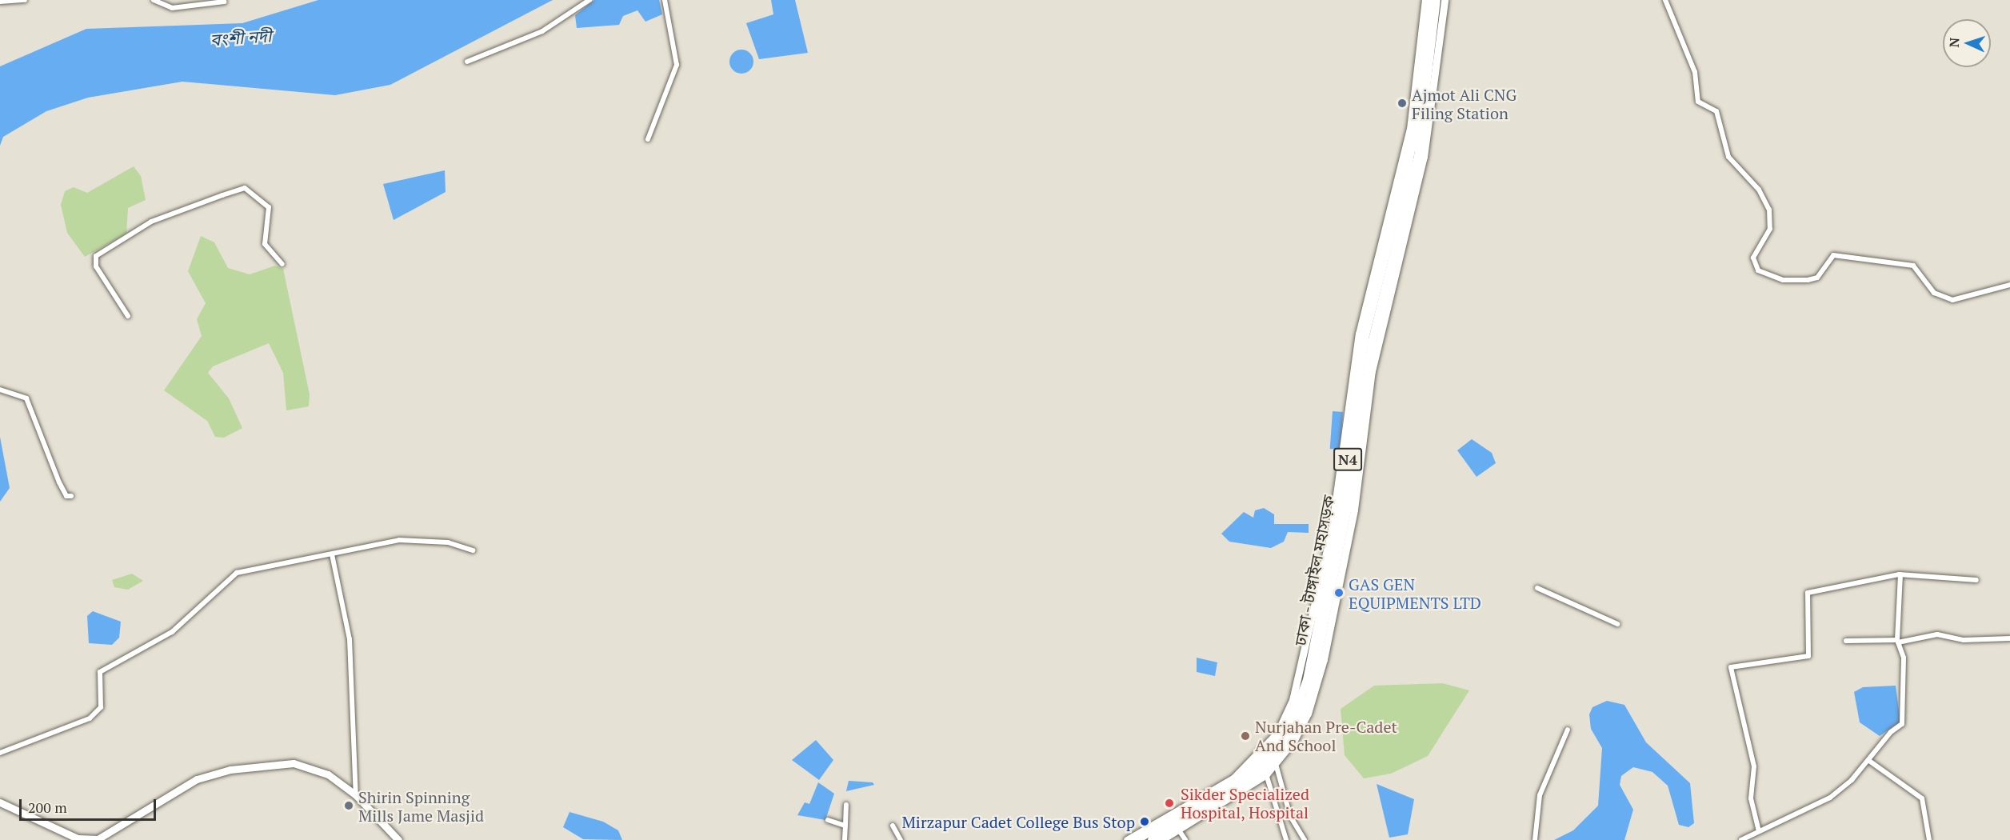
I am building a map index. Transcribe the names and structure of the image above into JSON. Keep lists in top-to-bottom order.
{
  "streets": {
    "highway": ["N4", "ঢাকা - টাঙ্গাইল মহাসড়ক"]
  },
  "water": ["বংশী নদী"],
  "places": [
    "Ajmot Ali CNG Filing Station",
    "GAS GEN EQUIPMENTS LTD",
    "Nurjahan Pre-Cadet And School",
    "Sikder Specialized Hospital, Hospital",
    "Shirin Spinning Mills Jame Masjid",
    "Mirzapur Cadet College Bus Stop"
  ],
  "scale_bar": "200 m",
  "north": "left"
}
